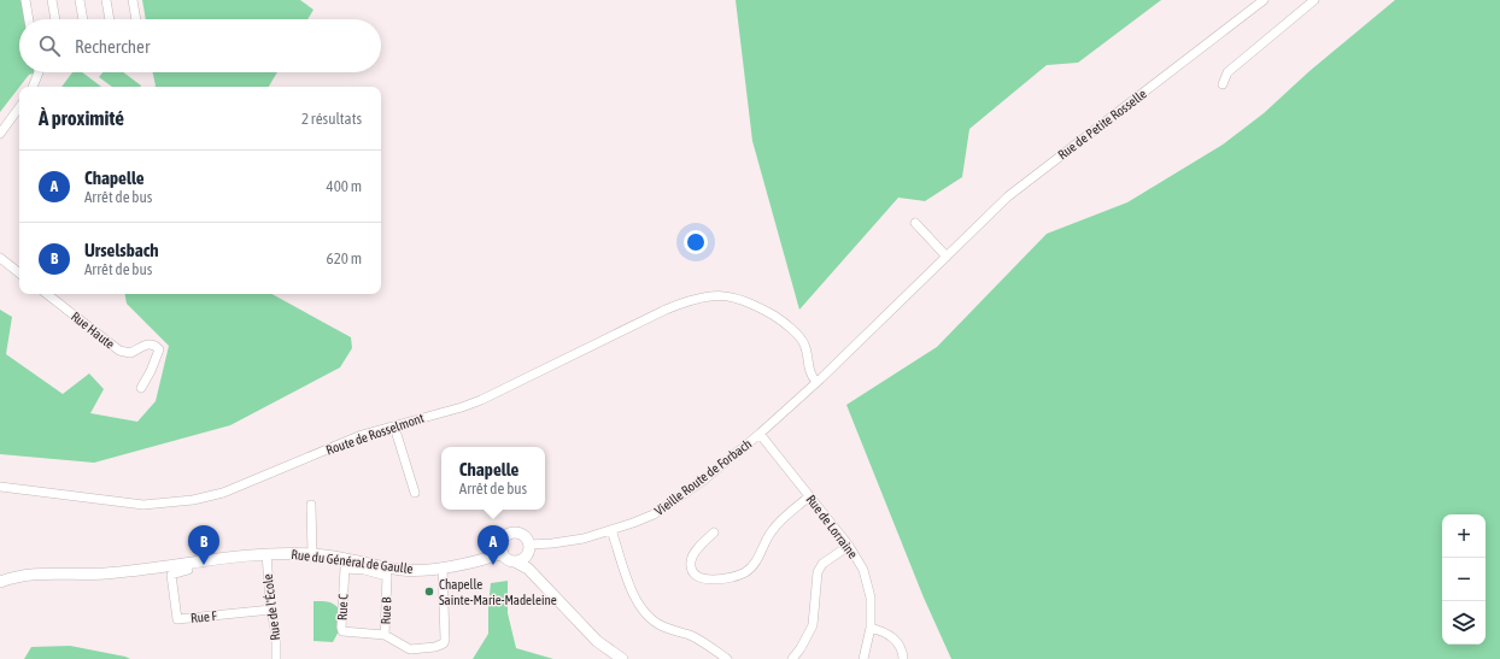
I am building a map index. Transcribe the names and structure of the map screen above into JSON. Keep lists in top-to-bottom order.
{
  "streets": {
    "main road": ["Rue du Général de Gaulle"],
    "street": [
      "Rue de Petite Rosselle",
      "Rue Haute",
      "Route de Rosselmont",
      "Vieille Route de Forbach",
      "Rue de Lorraine",
      "Rue de l'École",
      "Rue C",
      "Rue B",
      "Rue F"
    ]
  },
  "crossings": [
    ["Rue de Petite Rosselle", "Vieille Route de Forbach"],
    ["Route de Rosselmont", "Vieille Route de Forbach"],
    ["Vieille Route de Forbach", "Rue de Lorraine"],
    ["Vieille Route de Forbach", "Rue du Général de Gaulle"],
    ["Rue du Général de Gaulle", "Rue de l'École"],
    ["Rue du Général de Gaulle", "Rue C"],
    ["Rue du Général de Gaulle", "Rue B"],
    ["Rue du Général de Gaulle", "Rue F"],
    ["Rue de l'École", "Rue F"],
    ["Rue C", "Rue B"]
  ],
  "places": ["Chapelle Sainte-Marie-Madeleine"],
  "page": {
    "search": "Rechercher",
    "heading": ["À proximité", "2 résultats"],
    "list": [
      {
        "mark": "A",
        "name": "Chapelle",
        "note": "Arrêt de bus",
        "value": "400 m"
      },
      {
        "mark": "B",
        "name": "Urselsbach",
        "note": "Arrêt de bus",
        "value": "620 m"
      }
    ],
    "popup": ["Chapelle", "Arrêt de bus"],
    "map_buttons": ["+", "−"],
    "pins": ["A", "B"]
  }
}
